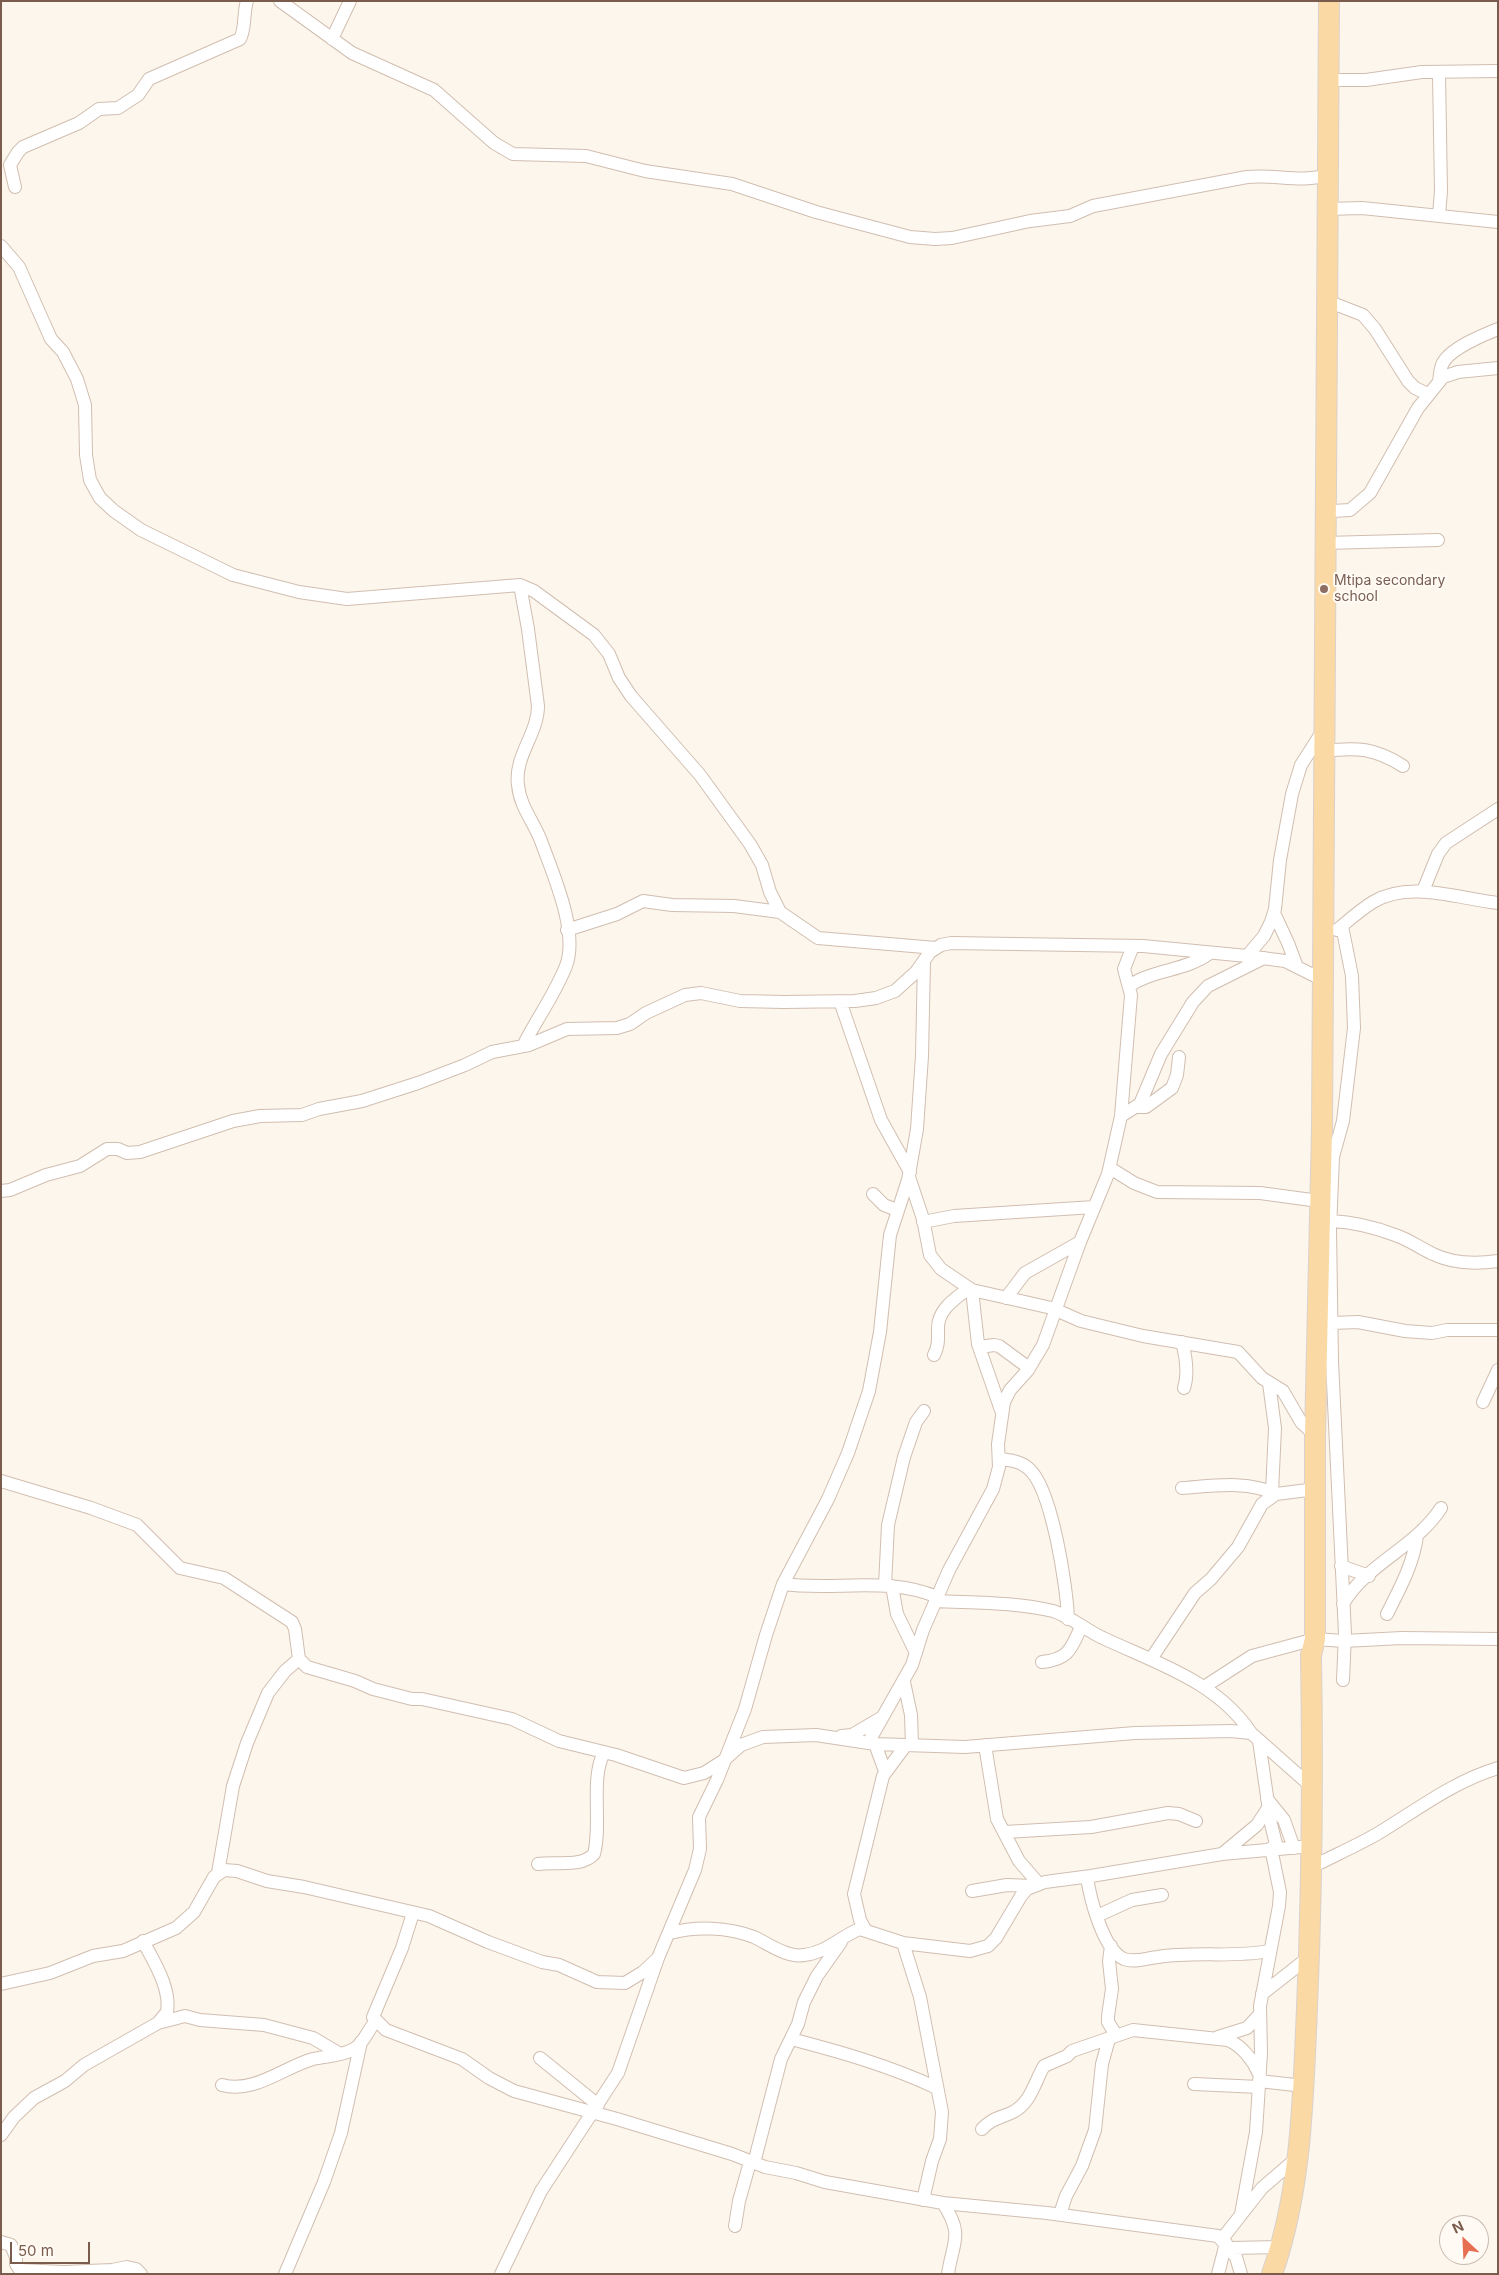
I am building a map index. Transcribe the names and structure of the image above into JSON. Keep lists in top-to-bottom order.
{
  "places": ["Mtipa secondary school"],
  "scale_bar": "50 m",
  "north": "top left"
}
